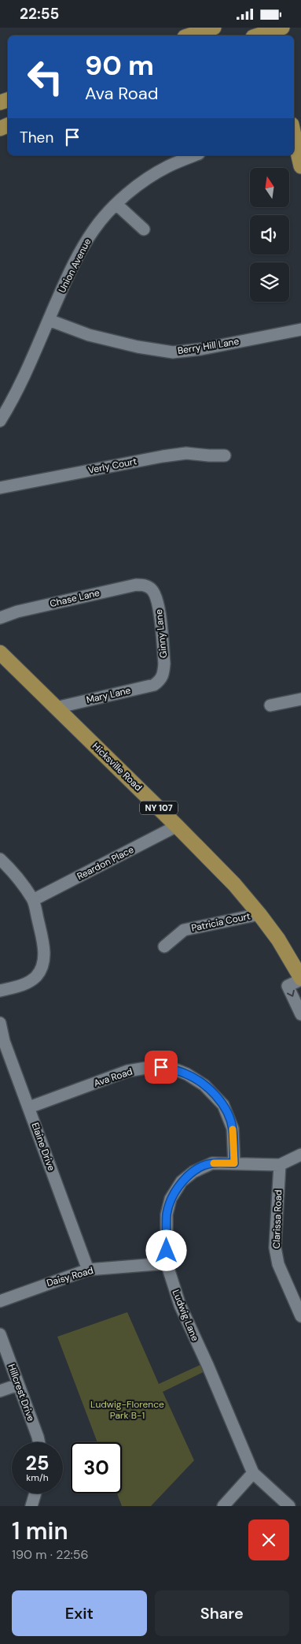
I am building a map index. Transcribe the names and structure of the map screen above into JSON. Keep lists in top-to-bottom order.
{
  "streets": {
    "main road": ["Hicksville Road", "NY 107"],
    "street": [
      "Union Avenue",
      "Berry Hill Lane",
      "Verly Court",
      "Chase Lane",
      "Ginny Lane",
      "Mary Lane",
      "Reardon Place",
      "Patricia Court",
      "Ava Road",
      "Elaine Drive",
      "Clarissa Road",
      "Daisy Road",
      "Ludwig Lane",
      "Hillcrest Drive"
    ]
  },
  "crossings": [
    ["Union Avenue", "Berry Hill Lane"],
    ["Chase Lane", "Ginny Lane"],
    ["Ginny Lane", "Mary Lane"],
    ["Mary Lane", "Hicksville Road"],
    ["Hicksville Road", "Reardon Place"],
    ["Hicksville Road", "Patricia Court"],
    ["Ava Road", "Elaine Drive"],
    ["Ava Road", "Ludwig Lane"],
    ["Elaine Drive", "Daisy Road"],
    ["Clarissa Road", "Ludwig Lane"],
    ["Daisy Road", "Ludwig Lane"]
  ],
  "parks": ["Ludwig-Florence Park B-1"],
  "north": "top",
  "page": {
    "status": "22:55",
    "turn": ["90 m", "Ava Road"],
    "then": "Then",
    "speed": "25 km/h",
    "limit": "30",
    "heading": ["1 min", "190 m · 22:56"],
    "buttons": ["Exit", "Share"]
  }
}
